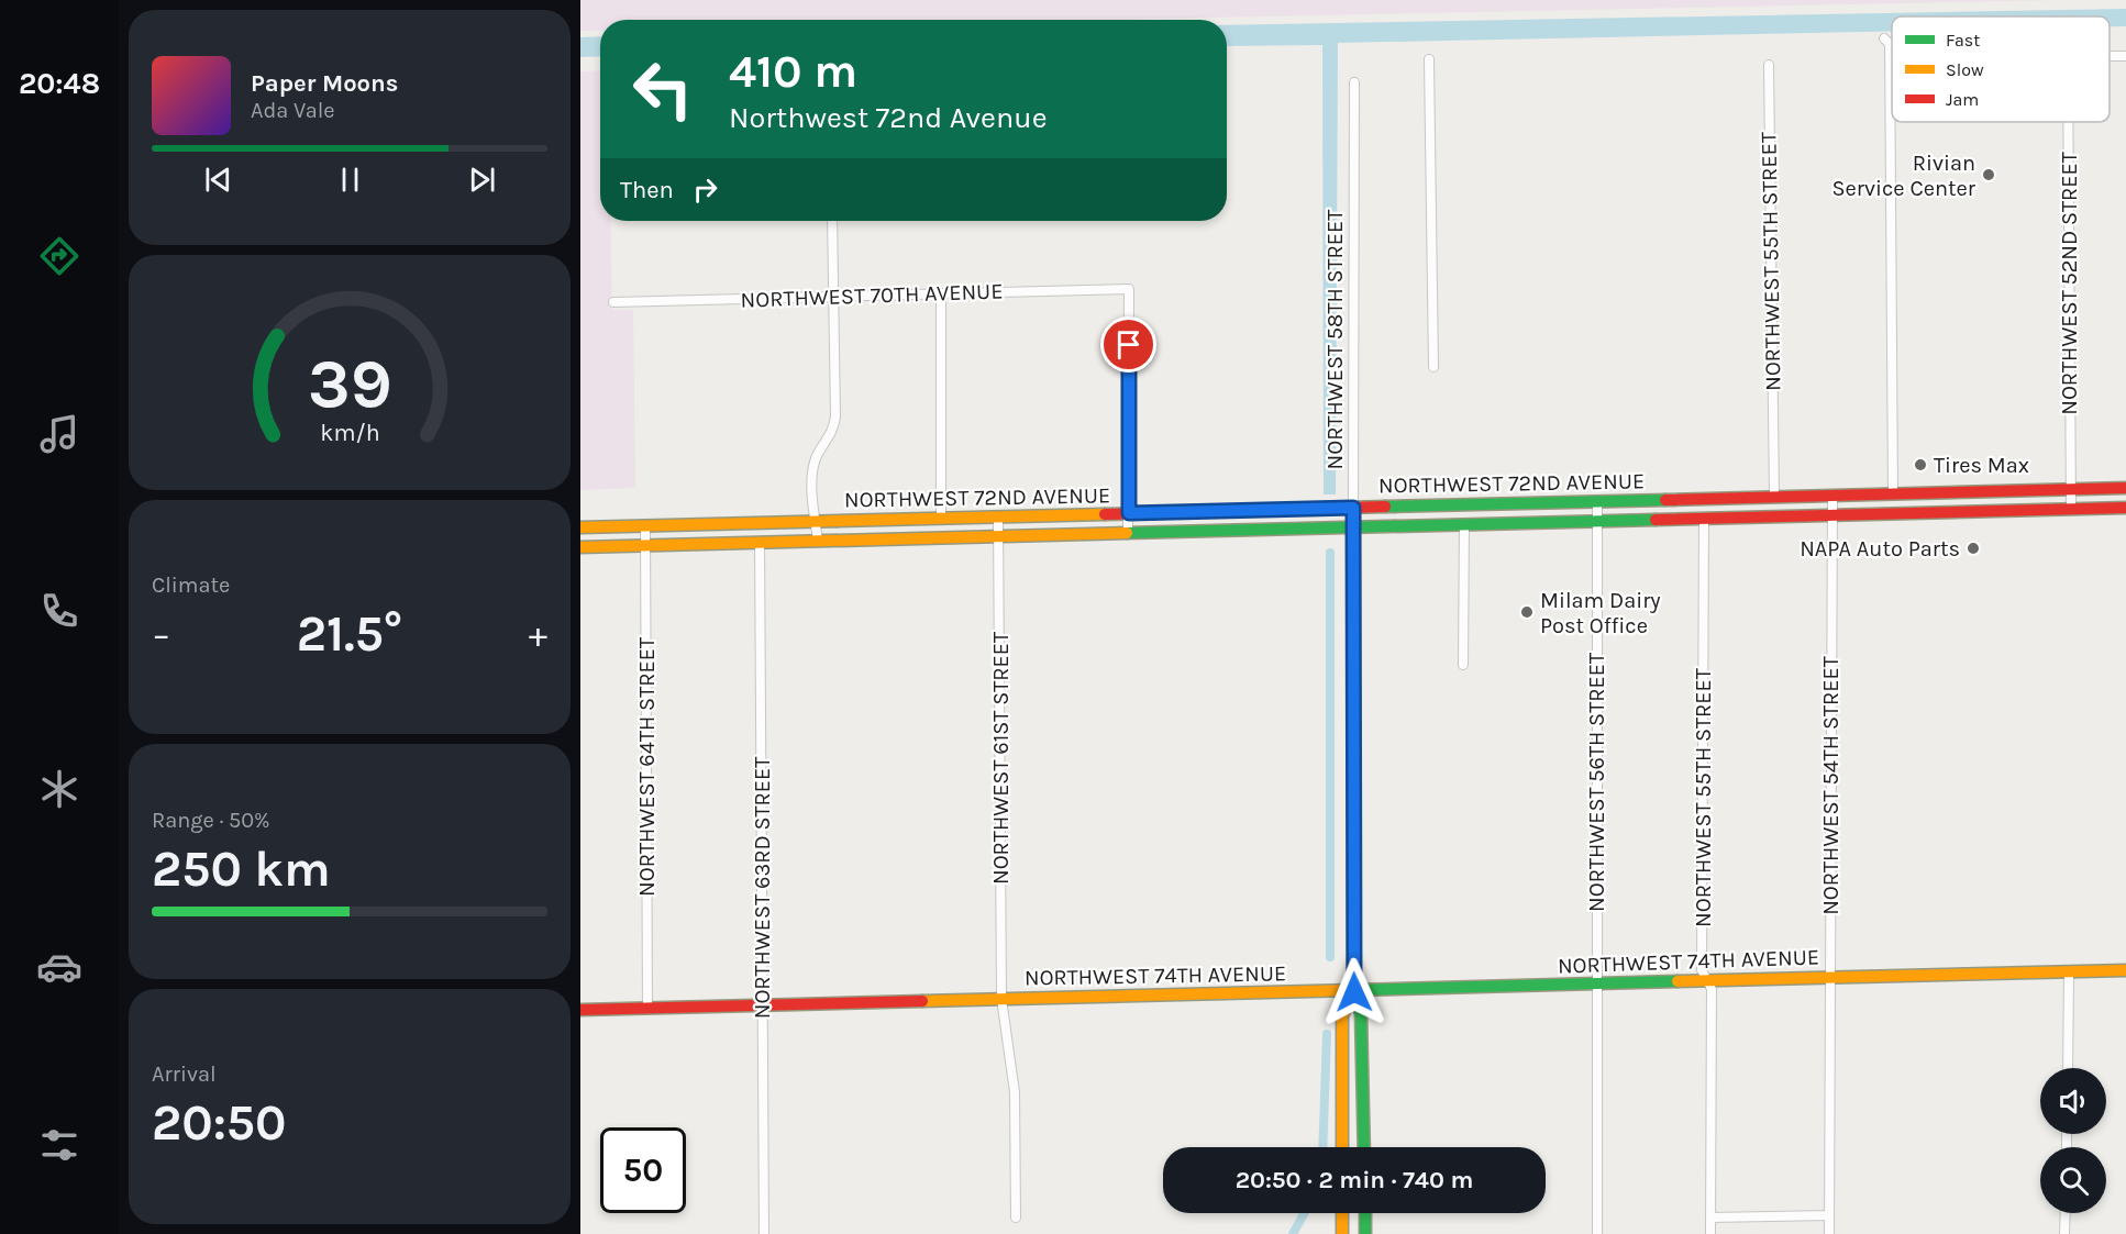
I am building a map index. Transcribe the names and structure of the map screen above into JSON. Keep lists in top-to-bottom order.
{
  "streets": {
    "main road": ["NORTHWEST 58TH STREET", "NORTHWEST 72ND AVENUE", "NORTHWEST 74TH AVENUE"],
    "street": [
      "NORTHWEST 55TH STREET",
      "NORTHWEST 52ND STREET",
      "NORTHWEST 70TH AVENUE",
      "NORTHWEST 61ST STREET",
      "NORTHWEST 64TH STREET",
      "NORTHWEST 56TH STREET",
      "NORTHWEST 54TH STREET",
      "NORTHWEST 63RD STREET"
    ]
  },
  "crossings": [
    ["NORTHWEST 55TH STREET", "NORTHWEST 72ND AVENUE"],
    ["NORTHWEST 55TH STREET", "NORTHWEST 74TH AVENUE"],
    ["NORTHWEST 52ND STREET", "NORTHWEST 72ND AVENUE"],
    ["NORTHWEST 70TH AVENUE", "NORTHWEST 72ND AVENUE"],
    ["NORTHWEST 58TH STREET", "NORTHWEST 72ND AVENUE"],
    ["NORTHWEST 58TH STREET", "NORTHWEST 74TH AVENUE"],
    ["NORTHWEST 72ND AVENUE", "NORTHWEST 61ST STREET"],
    ["NORTHWEST 72ND AVENUE", "NORTHWEST 64TH STREET"],
    ["NORTHWEST 72ND AVENUE", "NORTHWEST 56TH STREET"],
    ["NORTHWEST 72ND AVENUE", "NORTHWEST 54TH STREET"],
    ["NORTHWEST 72ND AVENUE", "NORTHWEST 63RD STREET"],
    ["NORTHWEST 61ST STREET", "NORTHWEST 74TH AVENUE"],
    ["NORTHWEST 64TH STREET", "NORTHWEST 74TH AVENUE"],
    ["NORTHWEST 56TH STREET", "NORTHWEST 74TH AVENUE"],
    ["NORTHWEST 54TH STREET", "NORTHWEST 74TH AVENUE"],
    ["NORTHWEST 63RD STREET", "NORTHWEST 74TH AVENUE"]
  ],
  "places": [
    "Rivian Service Center",
    "Tires Max",
    "NAPA Auto Parts",
    "Milam Dairy Post Office"
  ],
  "legend": ["Fast", "Slow", "Jam"],
  "page": {
    "tabs": "20:48",
    "turn": ["410 m", "Northwest 72nd Avenue"],
    "song": ["Paper Moons", "Ada Vale"],
    "then": "Then",
    "tile": [
      "Climate",
      ["Range · 50%", "250 km"],
      ["Arrival", "20:50"]
    ],
    "heat": ["−", "21.5°", "+"],
    "limit": "50",
    "trip": "20:50 · 2 min · 740 m",
    "gauge": ["39", "km/h"]
  }
}
